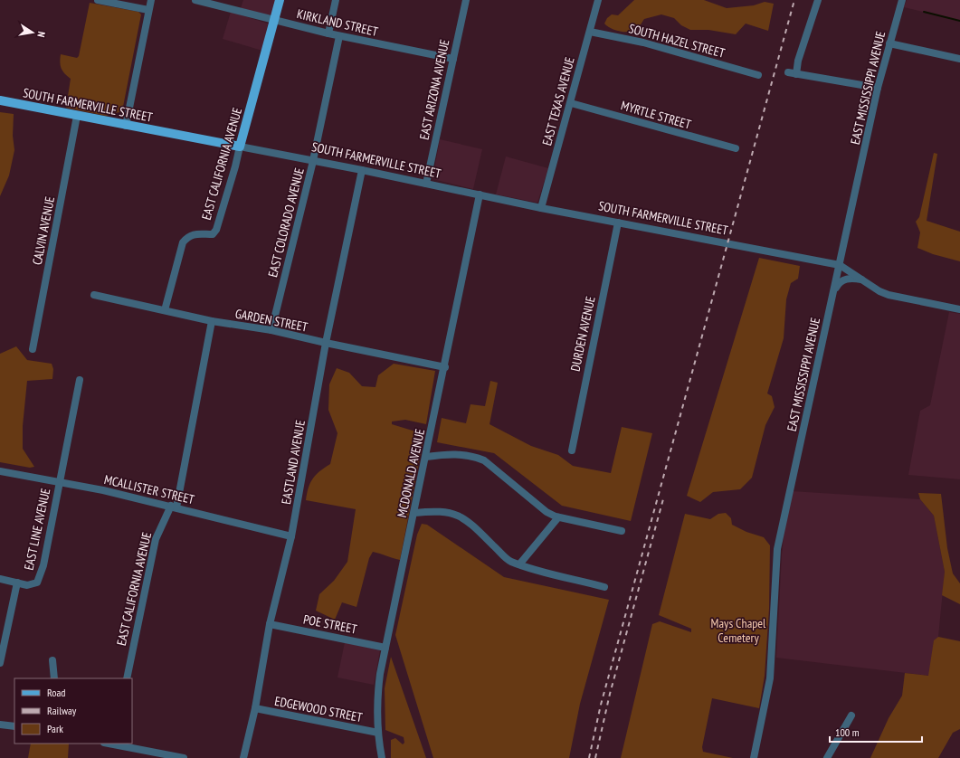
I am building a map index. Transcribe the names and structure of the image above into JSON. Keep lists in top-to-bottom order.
{
  "streets": {
    "main road": ["SOUTH FARMERVILLE STREET", "EAST CALIFORNIA AVENUE"],
    "street": [
      "KIRKLAND STREET",
      "SOUTH HAZEL STREET",
      "EAST MISSISSIPPI AVENUE",
      "EAST ARIZONA AVENUE",
      "EAST TEXAS AVENUE",
      "MYRTLE STREET",
      "EAST COLORADO AVENUE",
      "CALVIN AVENUE",
      "GARDEN STREET",
      "DURDEN AVENUE",
      "EASTLAND AVENUE",
      "MCDONALD AVENUE",
      "MCALLISTER STREET",
      "EAST LINE AVENUE",
      "POE STREET",
      "EDGEWOOD STREET"
    ]
  },
  "crossings": [
    ["KIRKLAND STREET", "EAST ARIZONA AVENUE"],
    ["KIRKLAND STREET", "EAST CALIFORNIA AVENUE"],
    ["KIRKLAND STREET", "EAST COLORADO AVENUE"],
    ["SOUTH HAZEL STREET", "EAST TEXAS AVENUE"],
    ["EAST MISSISSIPPI AVENUE", "SOUTH FARMERVILLE STREET"],
    ["EAST ARIZONA AVENUE", "SOUTH FARMERVILLE STREET"],
    ["EAST TEXAS AVENUE", "SOUTH FARMERVILLE STREET"],
    ["EAST TEXAS AVENUE", "MYRTLE STREET"],
    ["SOUTH FARMERVILLE STREET", "EAST CALIFORNIA AVENUE"],
    ["SOUTH FARMERVILLE STREET", "EAST COLORADO AVENUE"],
    ["SOUTH FARMERVILLE STREET", "CALVIN AVENUE"],
    ["SOUTH FARMERVILLE STREET", "DURDEN AVENUE"],
    ["SOUTH FARMERVILLE STREET", "EASTLAND AVENUE"],
    ["SOUTH FARMERVILLE STREET", "MCDONALD AVENUE"],
    ["EAST CALIFORNIA AVENUE", "GARDEN STREET"],
    ["EAST CALIFORNIA AVENUE", "MCALLISTER STREET"],
    ["EAST COLORADO AVENUE", "GARDEN STREET"],
    ["GARDEN STREET", "EASTLAND AVENUE"],
    ["GARDEN STREET", "MCDONALD AVENUE"],
    ["EASTLAND AVENUE", "MCALLISTER STREET"],
    ["EASTLAND AVENUE", "POE STREET"],
    ["EASTLAND AVENUE", "EDGEWOOD STREET"],
    ["MCDONALD AVENUE", "POE STREET"],
    ["MCDONALD AVENUE", "EDGEWOOD STREET"],
    ["MCALLISTER STREET", "EAST LINE AVENUE"]
  ],
  "parks": ["Mays Chapel Cemetery"],
  "legend": ["Road", "Railway", "Park"],
  "scale_bar": "100 m",
  "north": "right"
}
